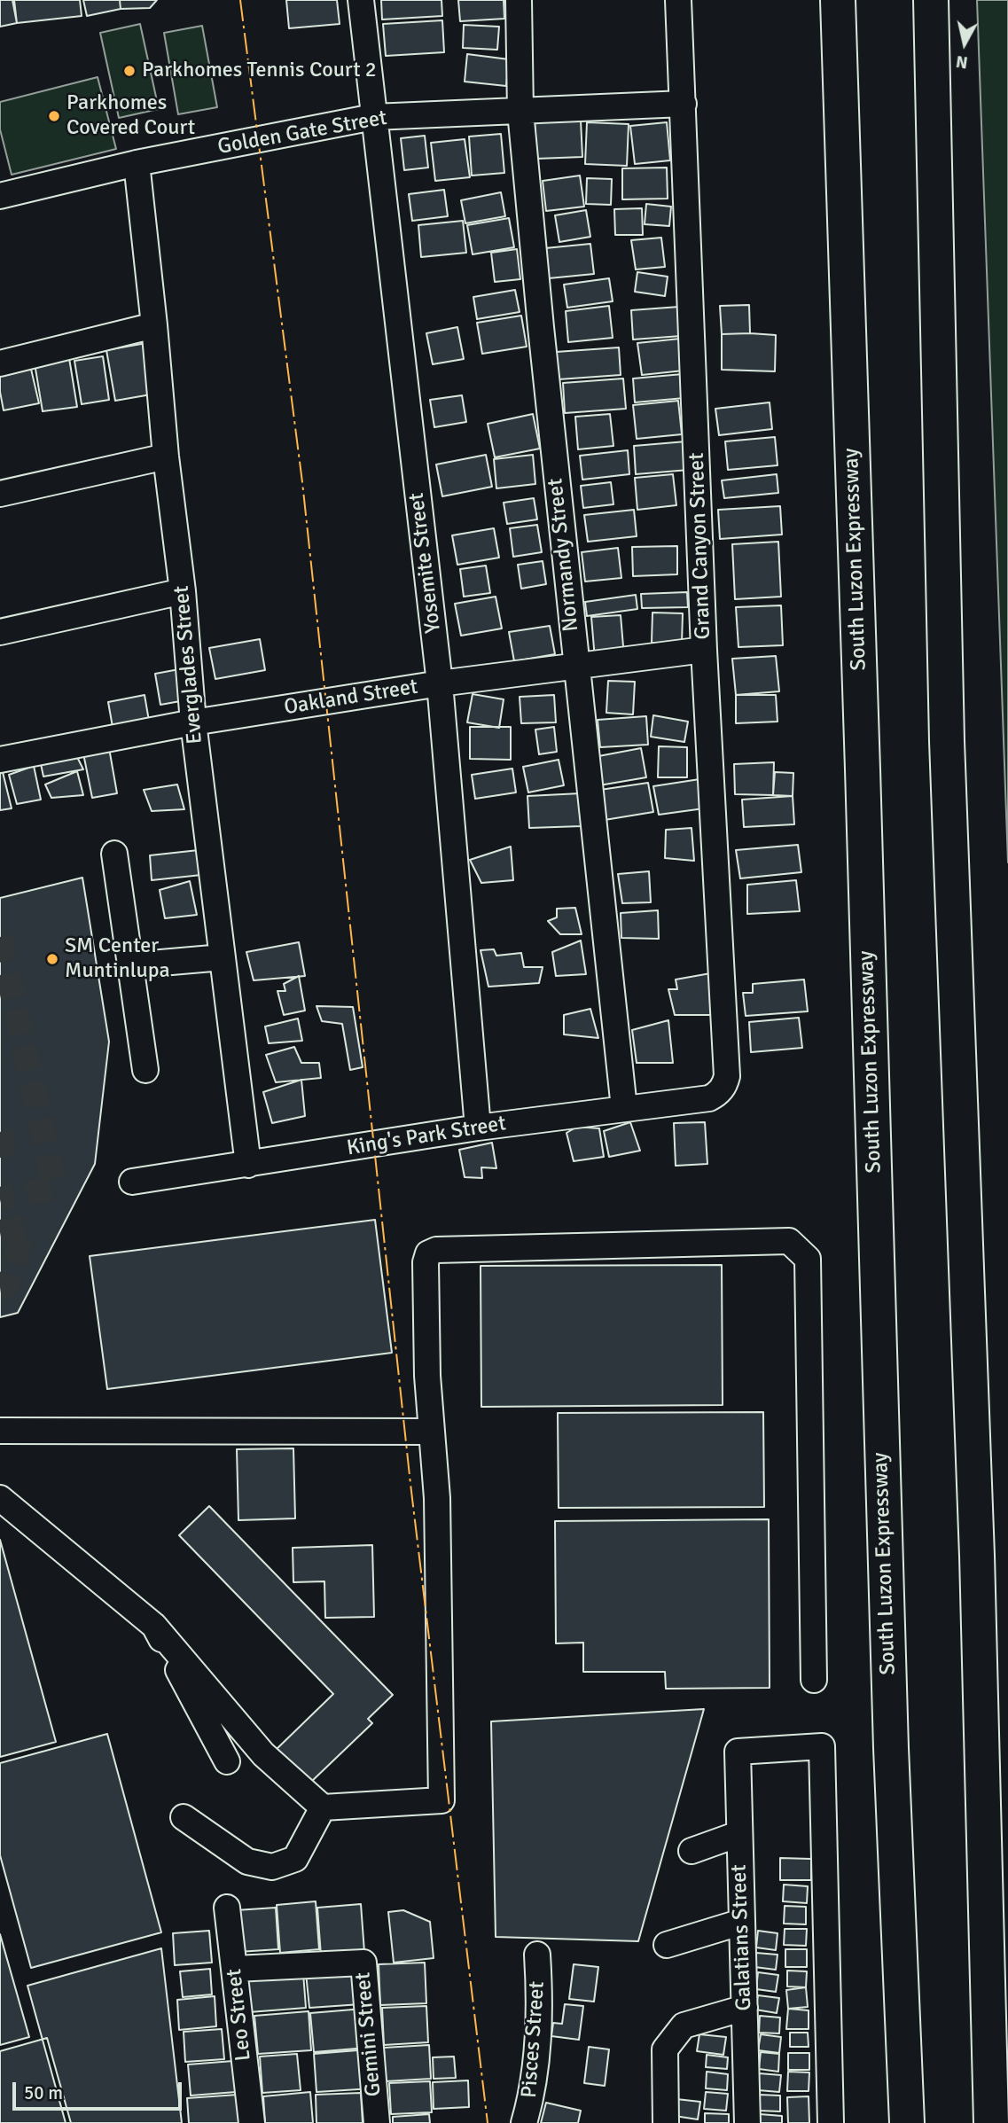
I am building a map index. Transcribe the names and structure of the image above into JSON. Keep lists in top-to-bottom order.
{
  "streets": {
    "highway": ["South Luzon Expressway"],
    "street": [
      "Golden Gate Street",
      "Grand Canyon Street",
      "Normandy Street",
      "Yosemite Street",
      "Everglades Street",
      "Oakland Street",
      "King's Park Street",
      "Galatians Street",
      "Leo Street",
      "Gemini Street",
      "Pisces Street"
    ]
  },
  "crossings": [
    ["Golden Gate Street", "Grand Canyon Street"],
    ["Golden Gate Street", "Normandy Street"],
    ["Golden Gate Street", "Yosemite Street"],
    ["Golden Gate Street", "Everglades Street"],
    ["Grand Canyon Street", "Oakland Street"],
    ["Grand Canyon Street", "King's Park Street"],
    ["Normandy Street", "Oakland Street"],
    ["Normandy Street", "King's Park Street"],
    ["Yosemite Street", "Oakland Street"],
    ["Yosemite Street", "King's Park Street"],
    ["Everglades Street", "Oakland Street"],
    ["Everglades Street", "King's Park Street"],
    ["Leo Street", "Gemini Street"]
  ],
  "places": ["Parkhomes Tennis Court 2", "Parkhomes Covered Court", "SM Center Muntinlupa"],
  "scale_bar": "50 m",
  "north": "bottom"
}
